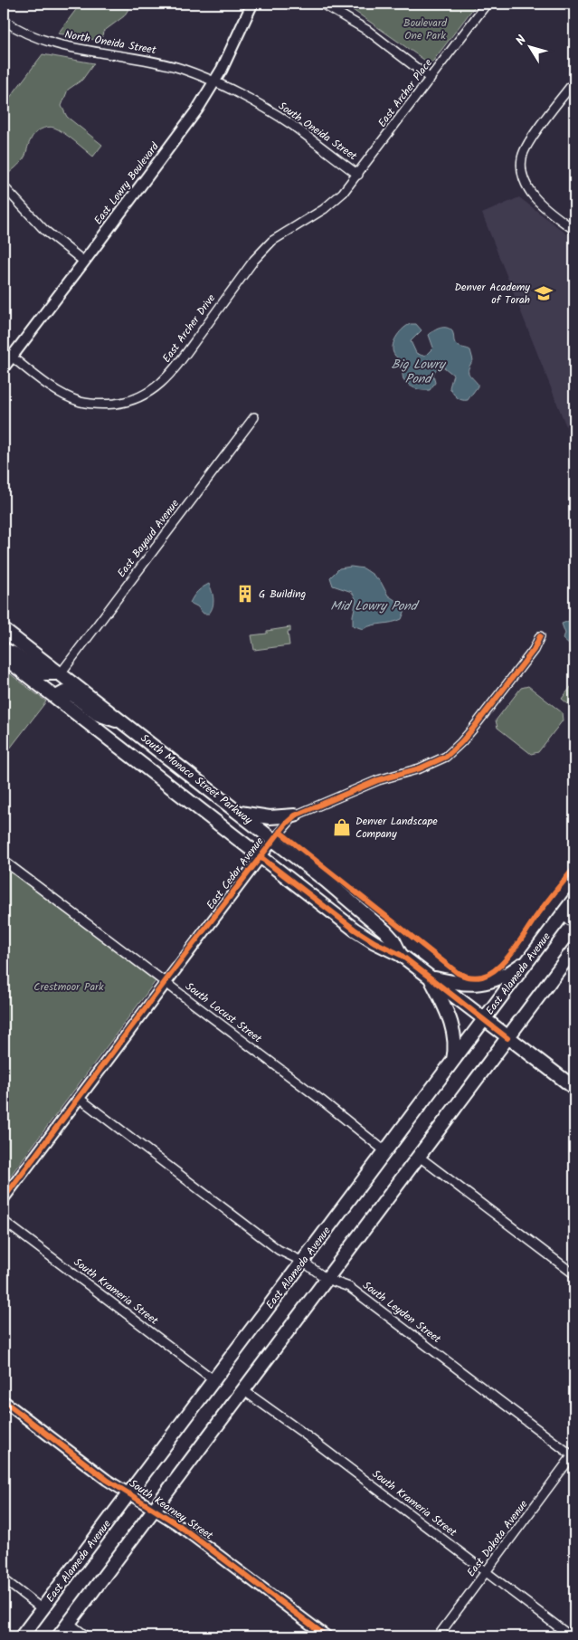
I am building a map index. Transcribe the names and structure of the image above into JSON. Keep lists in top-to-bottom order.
{
  "streets": {
    "main road": ["South Monaco Street Parkway", "East Alameda Avenue"],
    "street": [
      "North Oneida Street",
      "East Archer Place",
      "South Oneida Street",
      "East Lowry Boulevard",
      "East Archer Drive",
      "East Bayaud Avenue",
      "East Cedar Avenue",
      "South Locust Street",
      "South Krameria Street",
      "South Leyden Street",
      "South Kearney Street",
      "East Dakota Avenue"
    ]
  },
  "crossings": [
    ["North Oneida Street", "South Oneida Street"],
    ["North Oneida Street", "East Lowry Boulevard"],
    ["East Archer Place", "South Oneida Street"],
    ["East Archer Place", "East Archer Drive"],
    ["South Oneida Street", "East Lowry Boulevard"],
    ["South Oneida Street", "East Archer Drive"],
    ["East Lowry Boulevard", "East Archer Drive"],
    ["East Bayaud Avenue", "South Monaco Street Parkway"],
    ["South Monaco Street Parkway", "East Cedar Avenue"],
    ["South Monaco Street Parkway", "East Alameda Avenue"],
    ["East Cedar Avenue", "South Locust Street"],
    ["East Cedar Avenue", "South Leyden Street"],
    ["East Alameda Avenue", "South Locust Street"],
    ["East Alameda Avenue", "South Krameria Street"],
    ["East Alameda Avenue", "South Leyden Street"],
    ["East Alameda Avenue", "South Kearney Street"],
    ["South Krameria Street", "East Dakota Avenue"],
    ["South Leyden Street", "East Dakota Avenue"]
  ],
  "water": ["Big Lowry Pond", "Mid Lowry Pond"],
  "parks": ["Boulevard One Park", "Crestmoor Park"],
  "places": {
    "school or university": ["Denver Academy of Torah"],
    "building": ["G Building"],
    "shop": ["Denver Landscape Company"]
  },
  "north": "top left"
}
